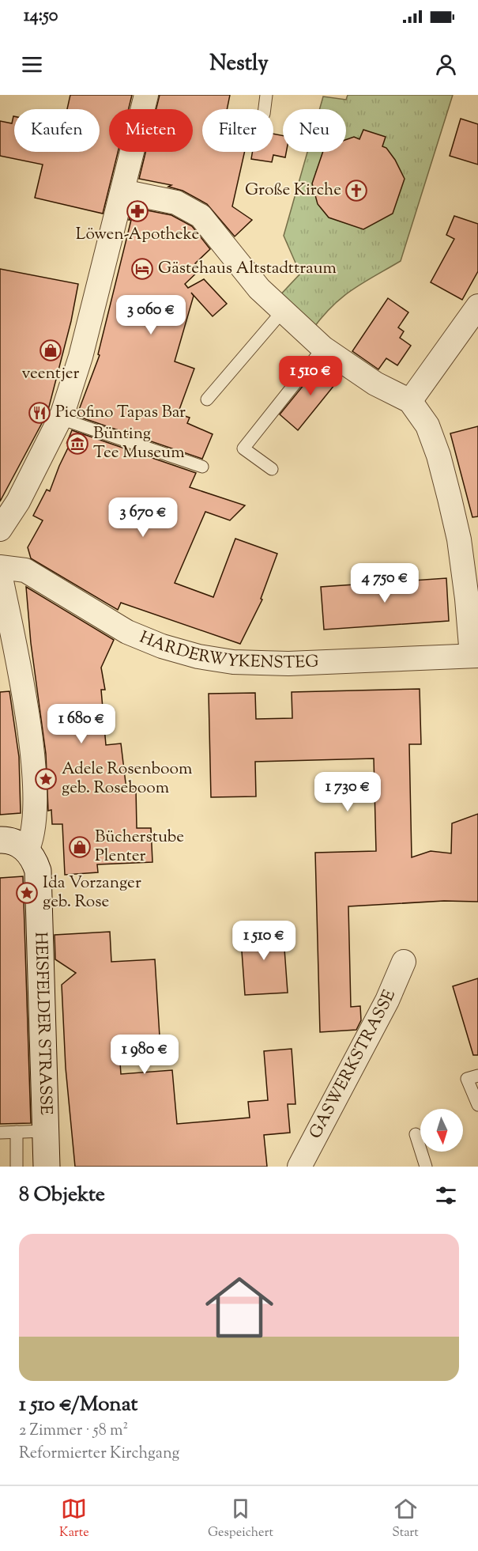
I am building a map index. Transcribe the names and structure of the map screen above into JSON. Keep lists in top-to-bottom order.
{
  "streets": {
    "main road": ["HEISFELDER STRASSE"],
    "street": ["HARDERWYKENSTEG", "GASWERKSTRASSE"]
  },
  "places": {
    "church": ["Große Kirche"],
    "pharmacy": ["Löwen-Apotheke"],
    "hotel": ["Gästehaus Altstadttraum"],
    "shop": ["veentjer", "Bücherstube Plenter"],
    "restaurant": ["Picofino Tapas Bar"],
    "museum": ["Bünting Tee Museum"],
    "place": ["Adele Rosenboom geb. Roseboom", "Ida Vorzanger geb. Rose"]
  },
  "north": "bottom",
  "page": {
    "status": "14:50",
    "header": "Nestly",
    "chip": [
      "Kaufen",
      "Mieten",
      "Filter",
      "Neu"
    ],
    "price": [
      "3 060 €",
      "1 510 €",
      "3 670 €",
      "4 750 €",
      "1 680 €",
      "1 730 €",
      "1 510 €",
      "1 980 €"
    ],
    "heading": "8 Objekte",
    "list": [
      {
        "name": "1 510 €/Monat",
        "note": "2 Zimmer · 58 m² · Reformierter Kirchgang"
      }
    ],
    "tabs": ["Karte", "Gespeichert", "Start"]
  }
}
